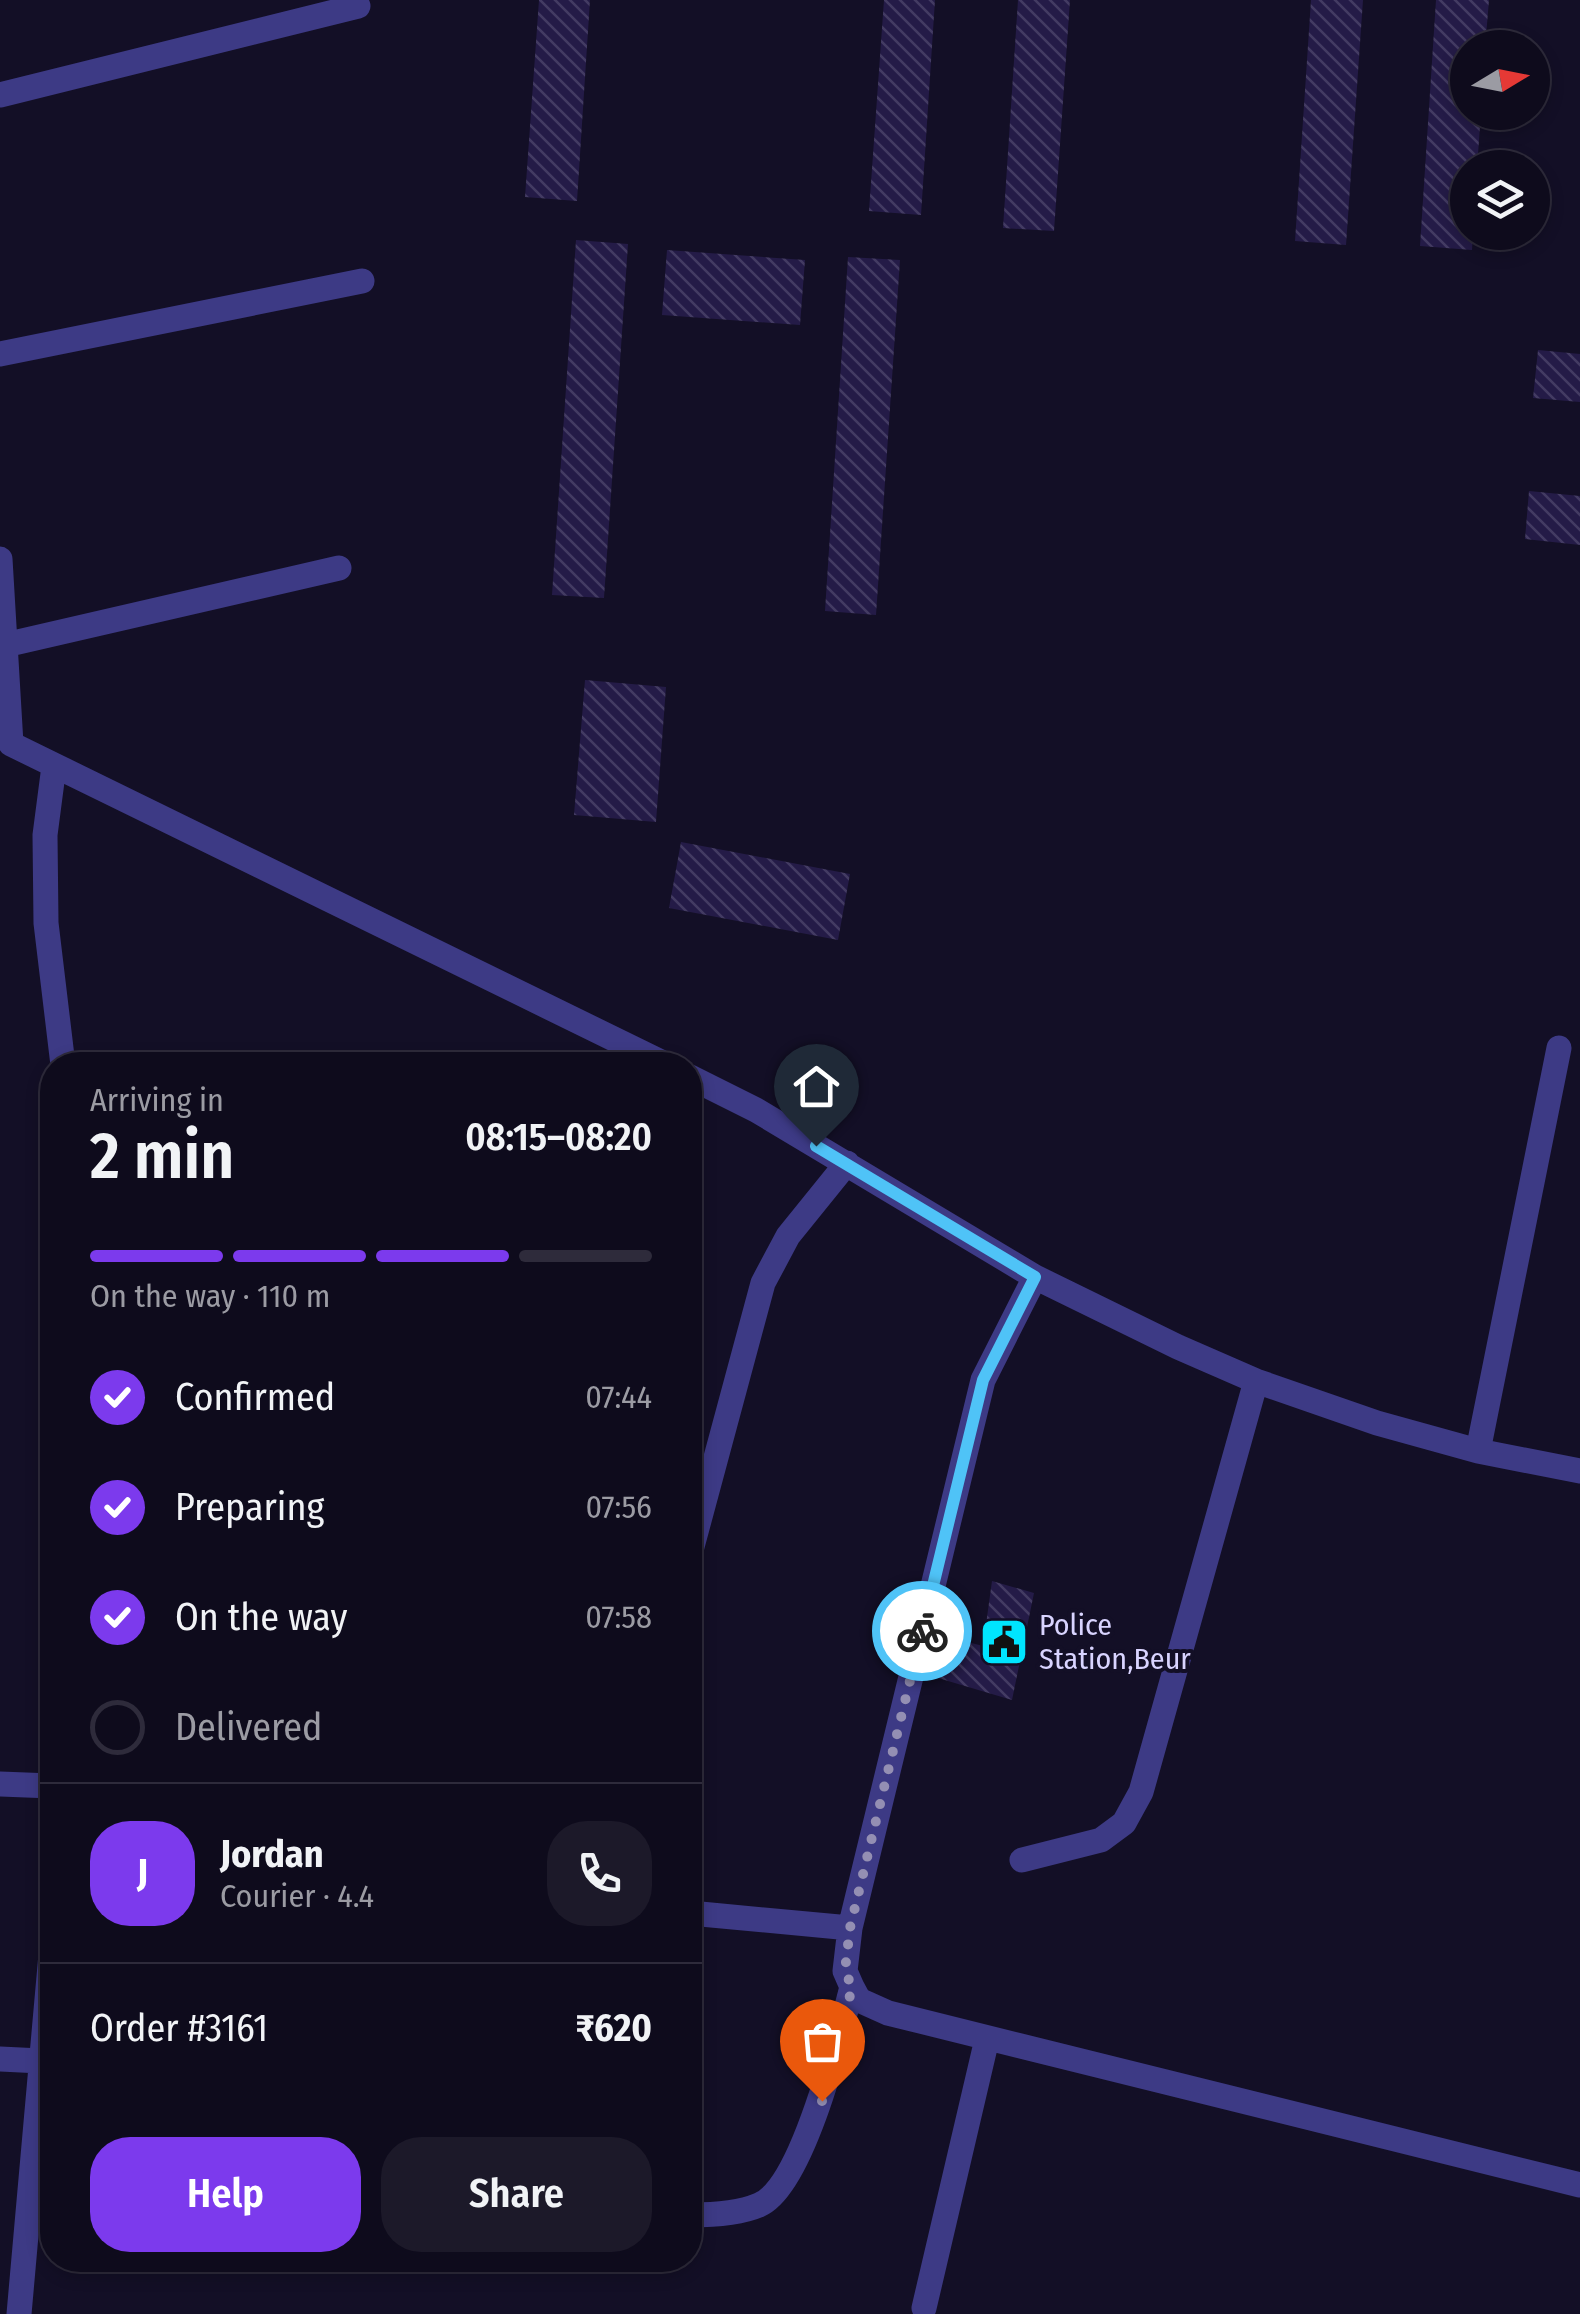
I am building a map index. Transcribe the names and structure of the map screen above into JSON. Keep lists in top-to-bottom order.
{
  "places": {
    "public building": ["Police Station,Beur"]
  },
  "north": "right",
  "page": {
    "heading": ["2 min", "Arriving in", "08:15–08:20"],
    "panel": [
      "Jordan",
      "Courier · 4.4",
      "Order #3161",
      "₹620"
    ],
    "bar": "On the way · 110 m",
    "list": [
      ["Confirmed", "07:44"],
      ["Preparing", "07:56"],
      ["On the way", "07:58"],
      "Delivered"
    ],
    "round": "J",
    "buttons": ["Help", "Share"]
  }
}
